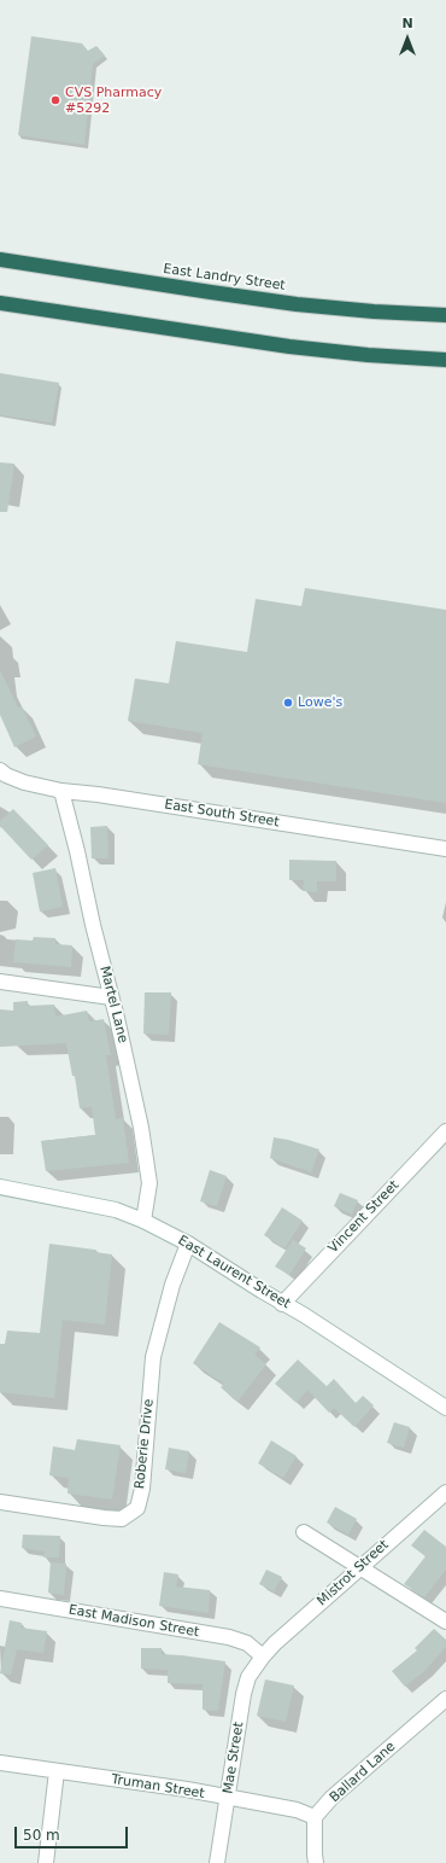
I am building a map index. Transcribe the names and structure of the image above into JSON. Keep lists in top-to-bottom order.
{
  "streets": {
    "highway": ["East Landry Street"],
    "street": [
      "East South Street",
      "Martel Lane",
      "Vincent Street",
      "East Laurent Street",
      "Roberie Drive",
      "Mistrot Street",
      "East Madison Street",
      "Mae Street",
      "Ballard Lane",
      "Truman Street"
    ]
  },
  "crossings": [
    ["East South Street", "Martel Lane"],
    ["Martel Lane", "East Laurent Street"],
    ["Vincent Street", "East Laurent Street"],
    ["East Laurent Street", "Roberie Drive"],
    ["Mistrot Street", "East Madison Street"],
    ["Mistrot Street", "Mae Street"],
    ["East Madison Street", "Mae Street"],
    ["Mae Street", "Truman Street"],
    ["Ballard Lane", "Truman Street"]
  ],
  "places": ["CVS Pharmacy #5292", "Lowe's"],
  "scale_bar": "50 m",
  "north": "top"
}
